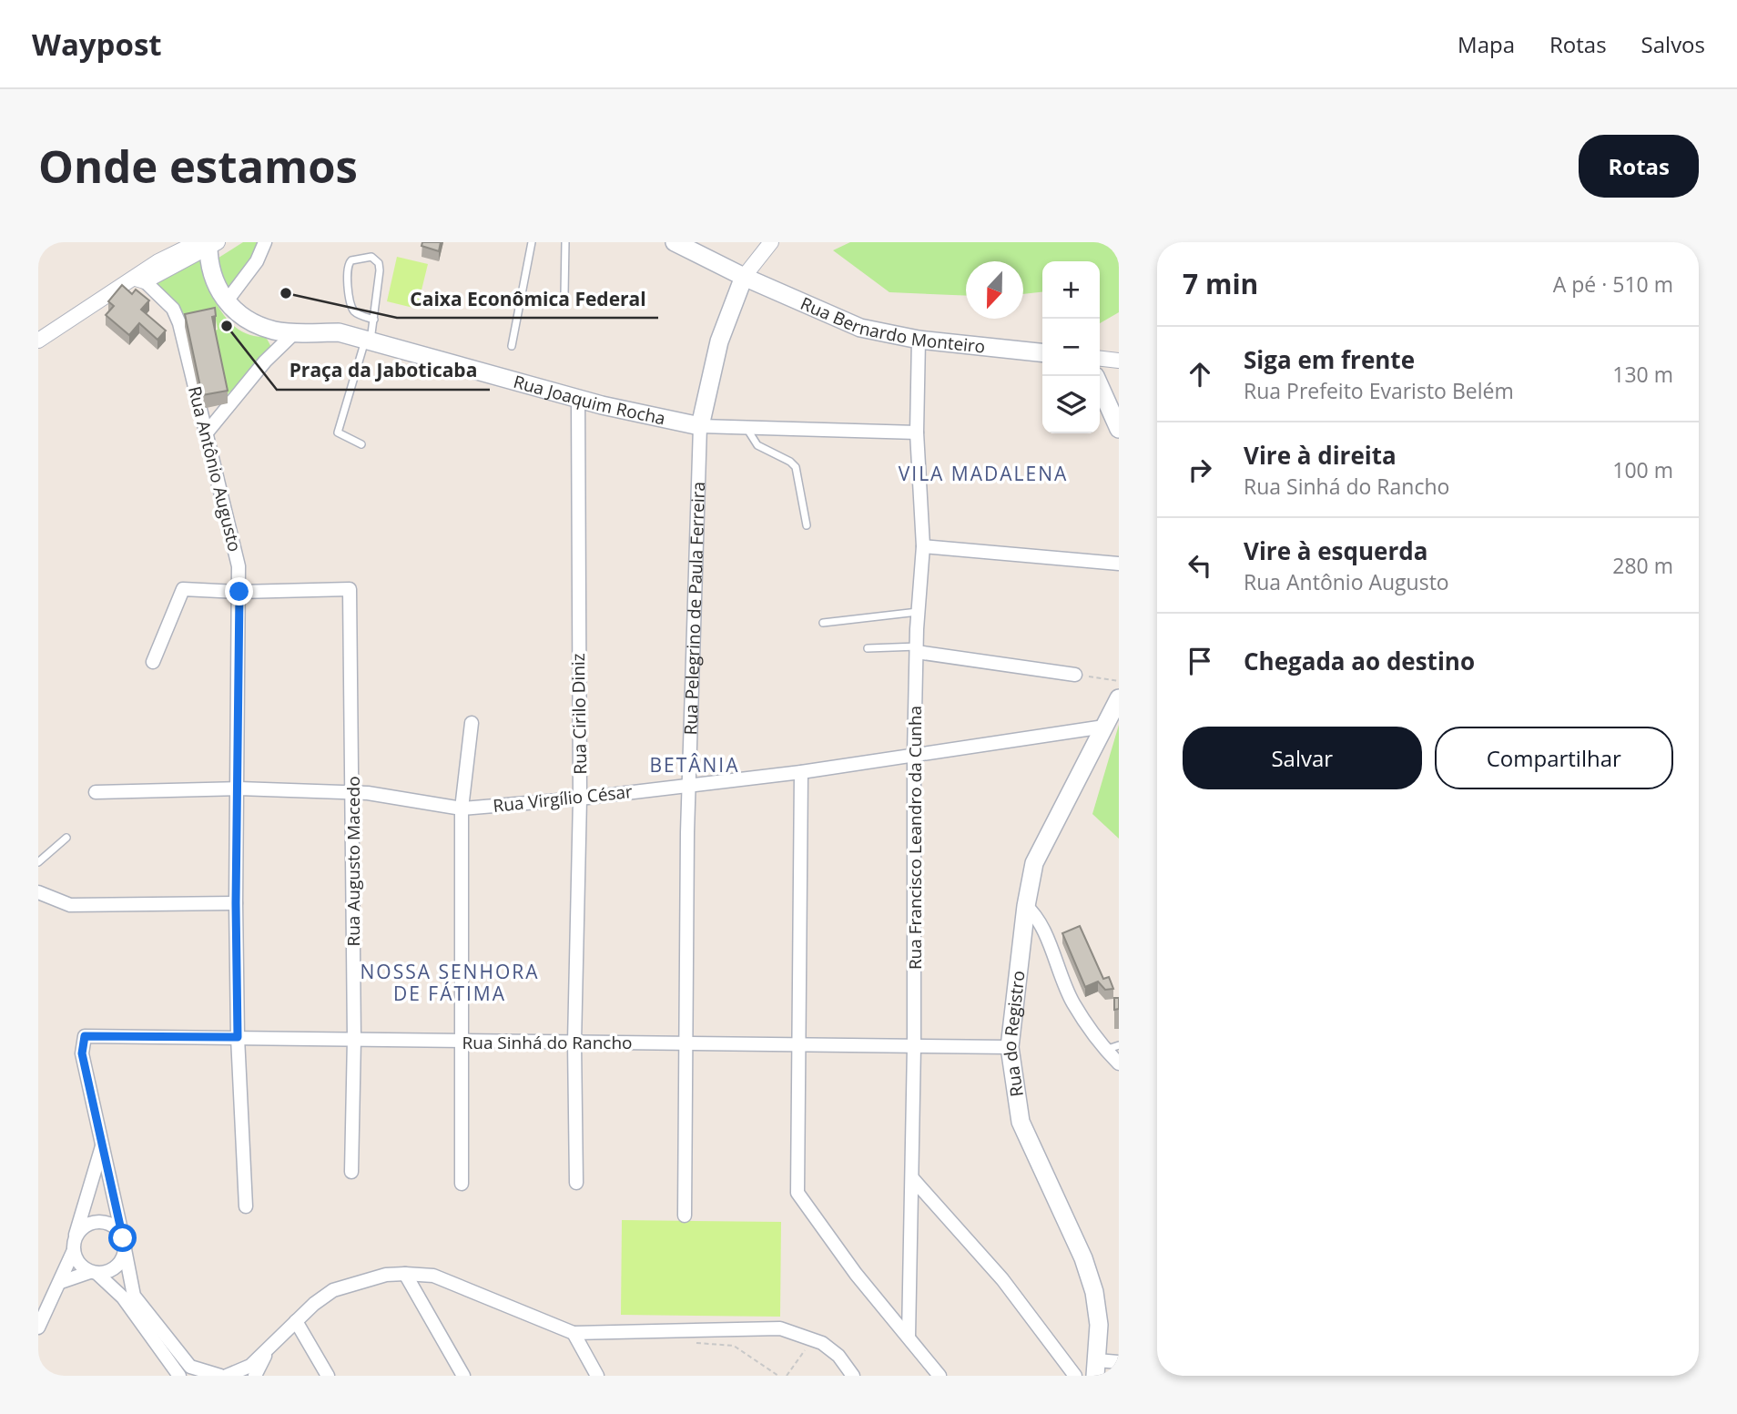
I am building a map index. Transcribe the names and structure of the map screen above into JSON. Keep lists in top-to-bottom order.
{
  "streets": {
    "main road": [
      "Rua Bernardo Monteiro",
      "Rua Joaquim Rocha",
      "Rua Pelegrino de Paula Ferreira",
      "Rua do Registro"
    ],
    "street": [
      "Rua Antônio Augusto",
      "Rua Cirilo Diniz",
      "Rua Virgílio César",
      "Rua Francisco Leandro da Cunha",
      "Rua Augusto Macedo",
      "Rua Sinhá do Rancho"
    ]
  },
  "crossings": [
    ["Rua Bernardo Monteiro", "Rua Pelegrino de Paula Ferreira"],
    ["Rua Bernardo Monteiro", "Rua Francisco Leandro da Cunha"],
    ["Rua Joaquim Rocha", "Rua Pelegrino de Paula Ferreira"],
    ["Rua Joaquim Rocha", "Rua Cirilo Diniz"],
    ["Rua Joaquim Rocha", "Rua Francisco Leandro da Cunha"],
    ["Rua Antônio Augusto", "Rua Virgílio César"],
    ["Rua Antônio Augusto", "Rua Augusto Macedo"],
    ["Rua Antônio Augusto", "Rua Sinhá do Rancho"],
    ["Rua Pelegrino de Paula Ferreira", "Rua Virgílio César"],
    ["Rua Pelegrino de Paula Ferreira", "Rua Sinhá do Rancho"],
    ["Rua Cirilo Diniz", "Rua Virgílio César"],
    ["Rua Cirilo Diniz", "Rua Sinhá do Rancho"],
    ["Rua Virgílio César", "Rua Francisco Leandro da Cunha"],
    ["Rua Virgílio César", "Rua Augusto Macedo"],
    ["Rua Virgílio César", "Rua do Registro"],
    ["Rua Francisco Leandro da Cunha", "Rua Sinhá do Rancho"],
    ["Rua Augusto Macedo", "Rua Sinhá do Rancho"],
    ["Rua do Registro", "Rua Sinhá do Rancho"]
  ],
  "districts": ["VILA MADALENA", "BETÂNIA", "NOSSA SENHORA DE FÁTIMA"],
  "places": ["Caixa Econômica Federal", "Praça da Jaboticaba"],
  "north": "bottom",
  "page": {
    "header": "Waypost",
    "nav": ["Mapa", "Rotas", "Salvos"],
    "buttons": [
      "Rotas",
      ["Salvar", "Compartilhar"]
    ],
    "title": "Onde estamos",
    "heading": ["7 min", "A pé · 510 m"],
    "map_buttons": ["+", "−"],
    "list": [
      ["Siga em frente", "Rua Prefeito Evaristo Belém", "130 m"],
      ["Vire à direita", "Rua Sinhá do Rancho", "100 m"],
      ["Vire à esquerda", "Rua Antônio Augusto", "280 m"],
      "Chegada ao destino"
    ]
  }
}
